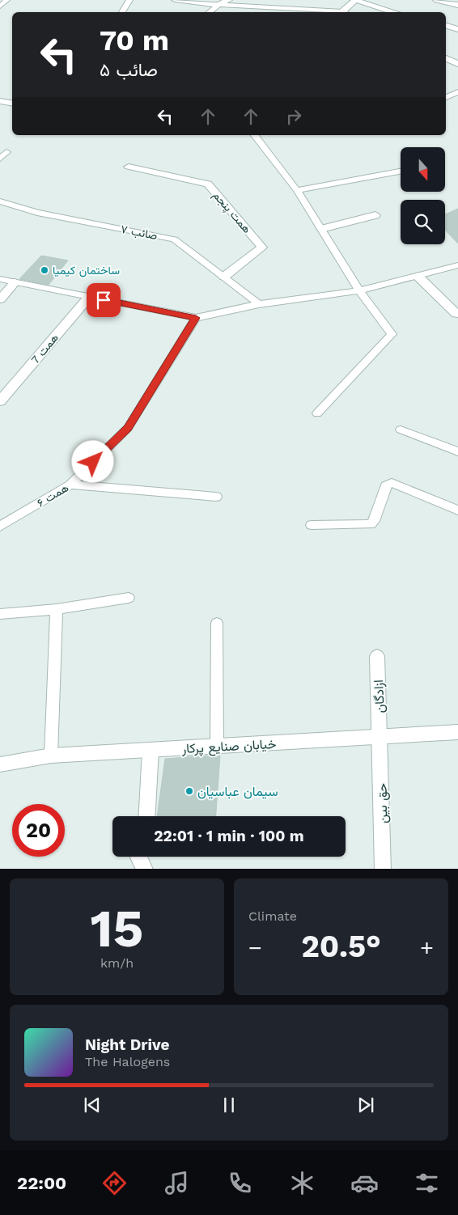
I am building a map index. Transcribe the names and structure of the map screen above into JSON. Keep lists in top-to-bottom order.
{
  "streets": {
    "street": [
      "همت پنجم",
      "همت 7",
      "ازادگان",
      "خیابان صنایع پرکار",
      "حق بین"
    ],
    "lane": ["صائب ۷", "همت ۶"]
  },
  "crossings": [
    ["همت پنجم", "صائب ۷"],
    ["ازادگان", "خیابان صنایع پرکار"],
    ["ازادگان", "حق بین"],
    ["خیابان صنایع پرکار", "حق بین"]
  ],
  "places": ["ساختمان کیمیا", "سیمان عباسیان"],
  "north": "bottom",
  "page": {
    "turn": ["70 m", "صائب ۵"],
    "limit": "20",
    "trip": "22:01 · 1 min · 100 m",
    "tile": [
      ["15", "km/h"],
      "Climate"
    ],
    "heat": ["−", "20.5°", "+"],
    "song": ["Night Drive", "The Halogens"],
    "tabs": "22:00"
  }
}
